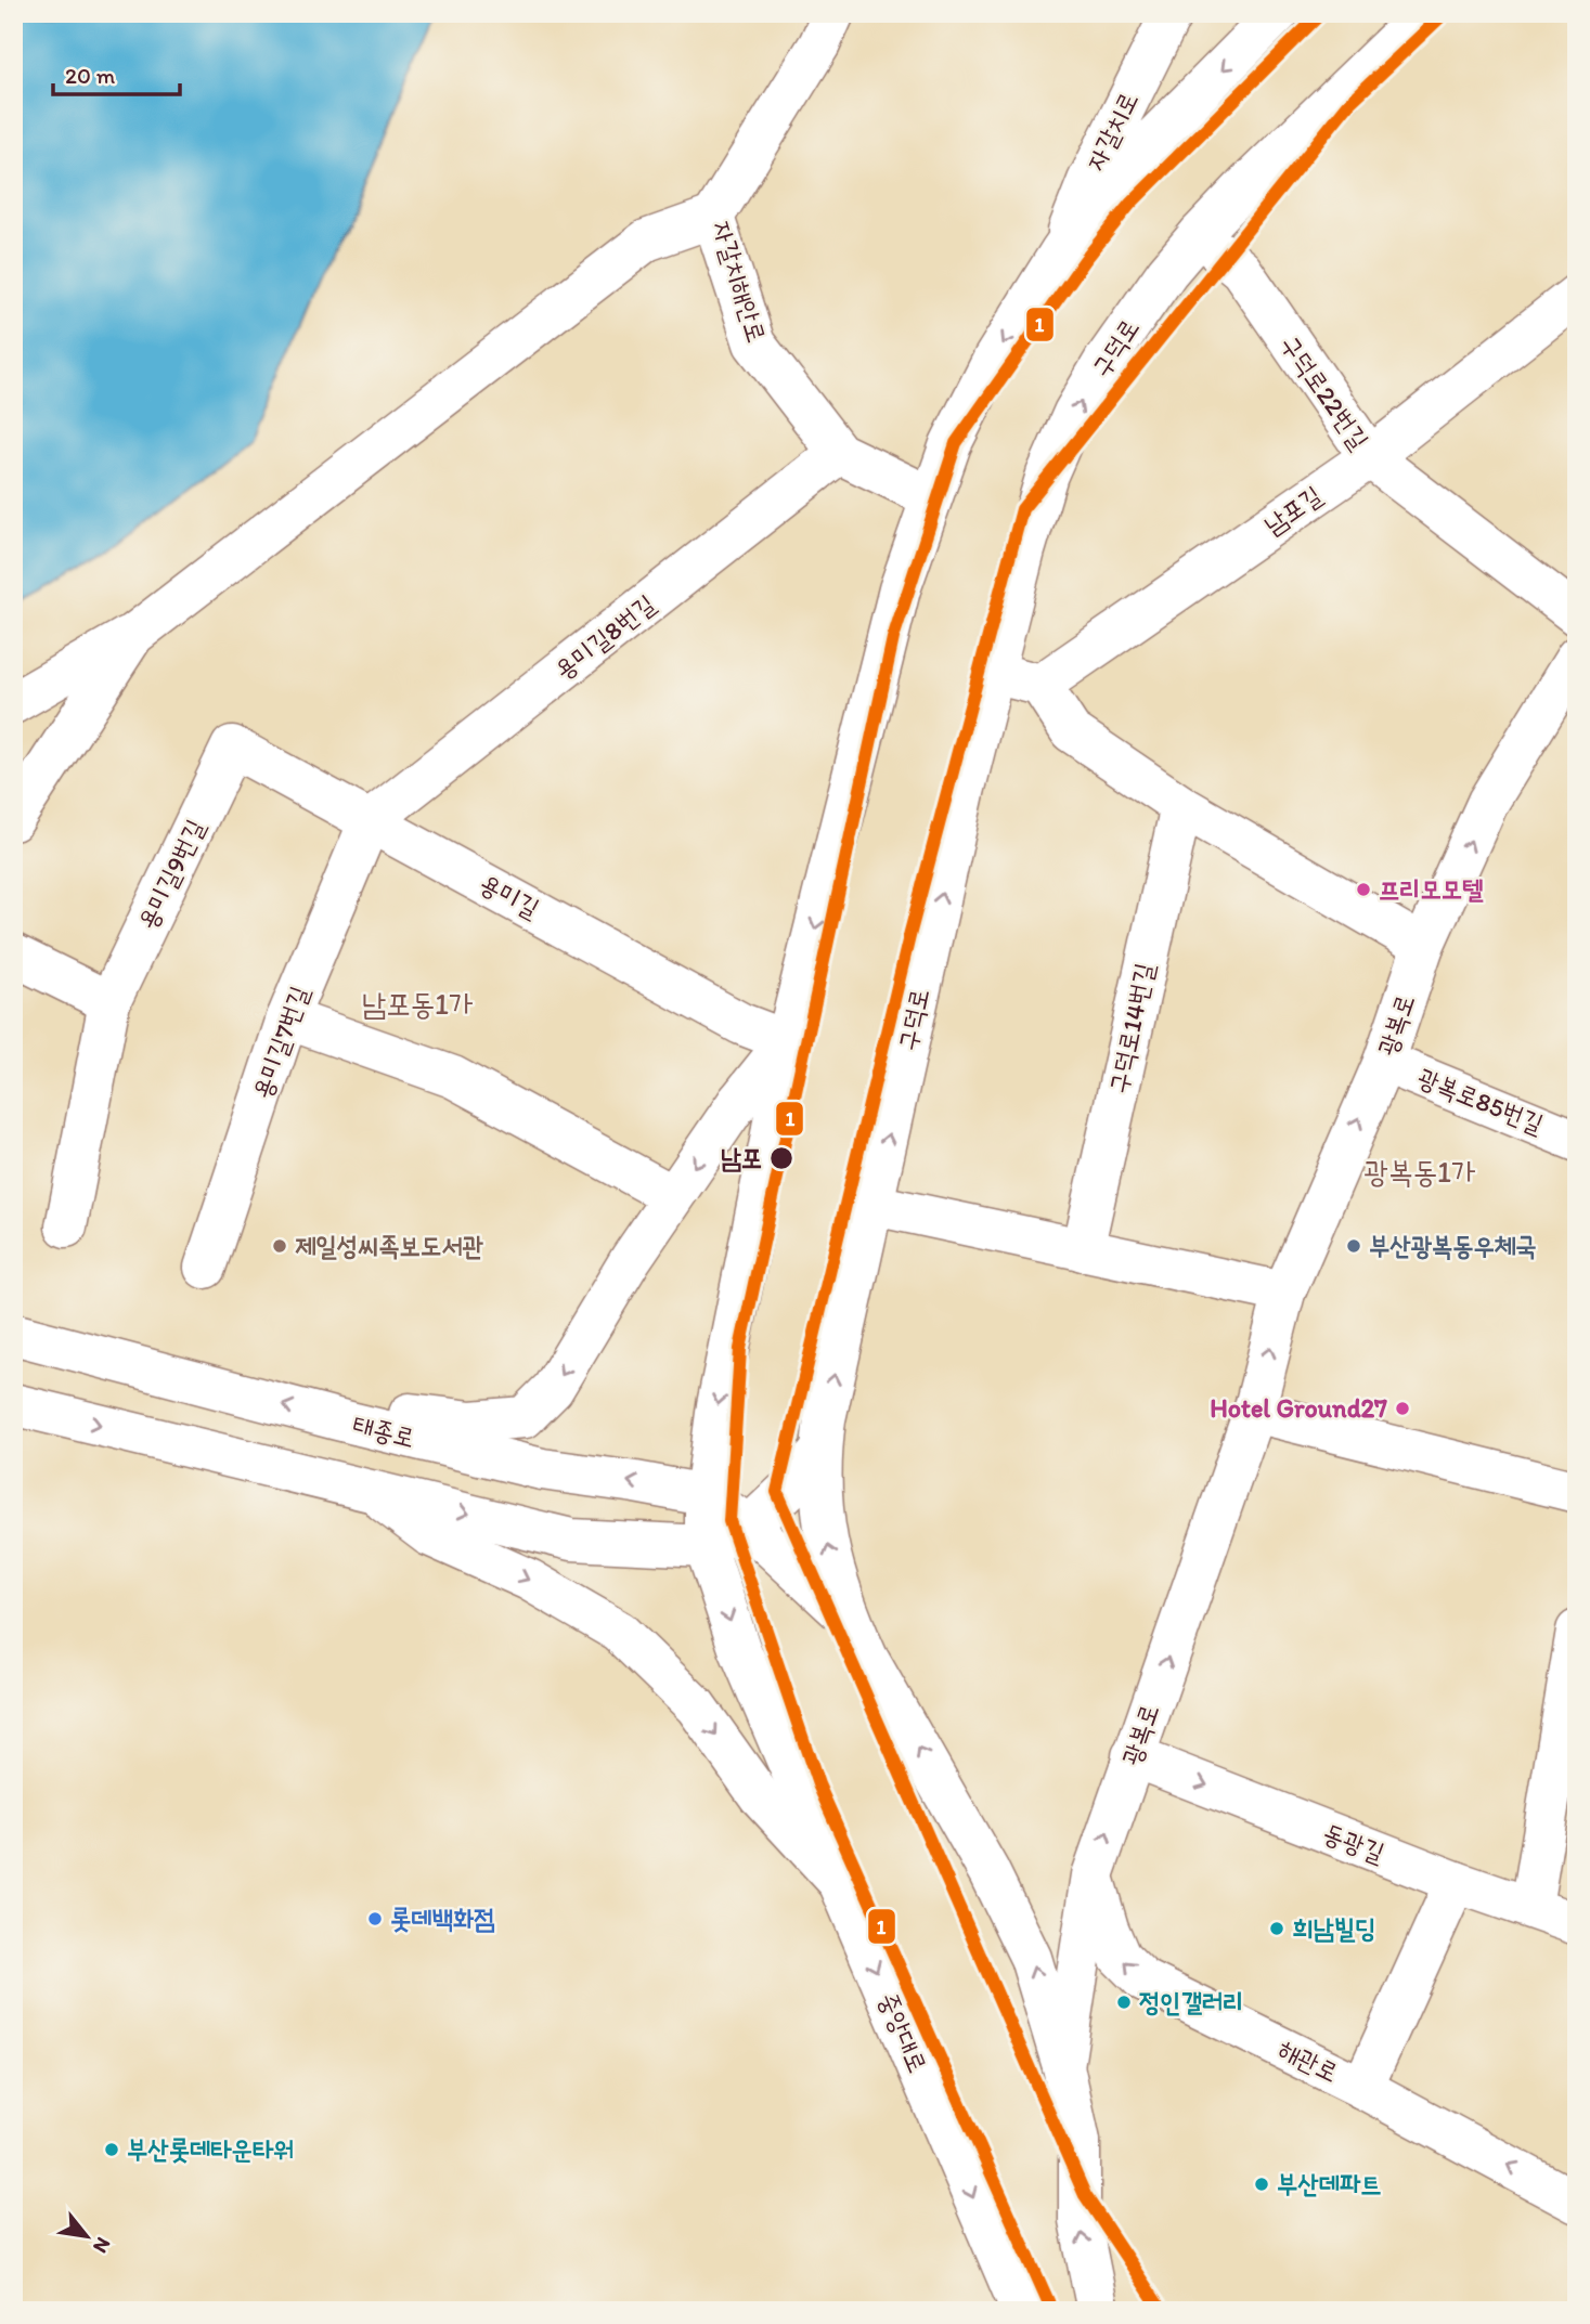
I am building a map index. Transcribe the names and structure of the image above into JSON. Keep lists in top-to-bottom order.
{
  "streets": {
    "main road": [
      "자갈치로",
      "자갈치해안로",
      "구덕로",
      "구덕로22번길",
      "남포길",
      "용미길8번길",
      "용미길9번길",
      "용미길",
      "광복로",
      "구덕로14번길",
      "용미길7번길",
      "광복로85번길",
      "태종로",
      "동광길",
      "중앙대로",
      "해관로"
    ]
  },
  "crossings": [
    ["자갈치해안로", "용미길8번길"],
    ["구덕로", "구덕로22번길"],
    ["구덕로", "태종로"],
    ["구덕로22번길", "남포길"],
    ["용미길8번길", "용미길"],
    ["용미길8번길", "용미길7번길"],
    ["용미길9번길", "용미길"],
    ["용미길", "용미길7번길"],
    ["광복로", "광복로85번길"],
    ["광복로", "동광길"],
    ["광복로", "해관로"],
    ["태종로", "중앙대로"]
  ],
  "one_way": ["광복로", "동광길", "해관로"],
  "districts": ["남포동1가", "광복동1가"],
  "places": [
    "프리모모텔",
    "남포",
    "제일성씨족보도서관",
    "부산광복동우체국",
    "Hotel Ground27",
    "롯데백화점",
    "희남빌딩",
    "정인갤러리",
    "부산롯데타운타워",
    "부산데파트"
  ],
  "lines": ["transit line 1"],
  "scale_bar": "20 m",
  "north": "bottom right"
}
